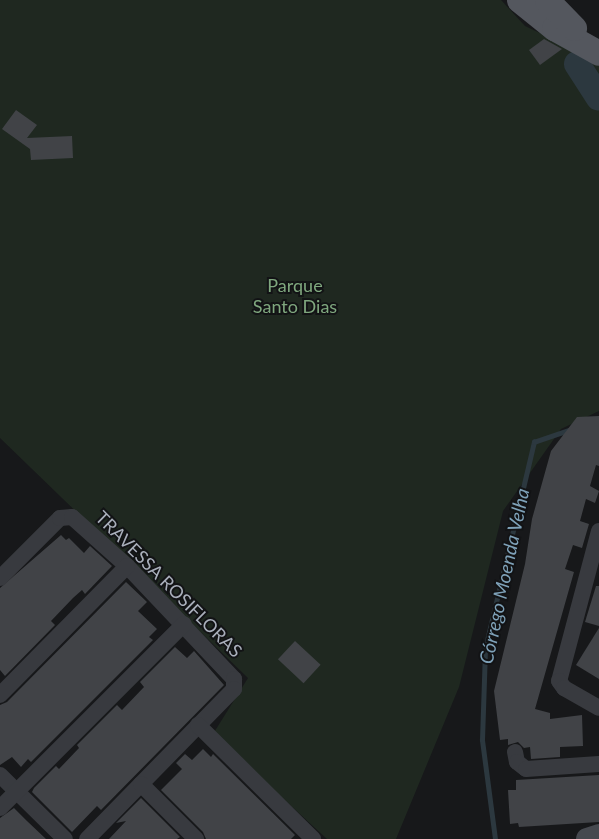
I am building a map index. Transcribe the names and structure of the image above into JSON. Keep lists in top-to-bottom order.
{
  "streets": {
    "street": ["TRAVESSA ROSIFLORAS"]
  },
  "water": ["Córrego Moenda Velha"],
  "parks": ["Parque Santo Dias"]
}
